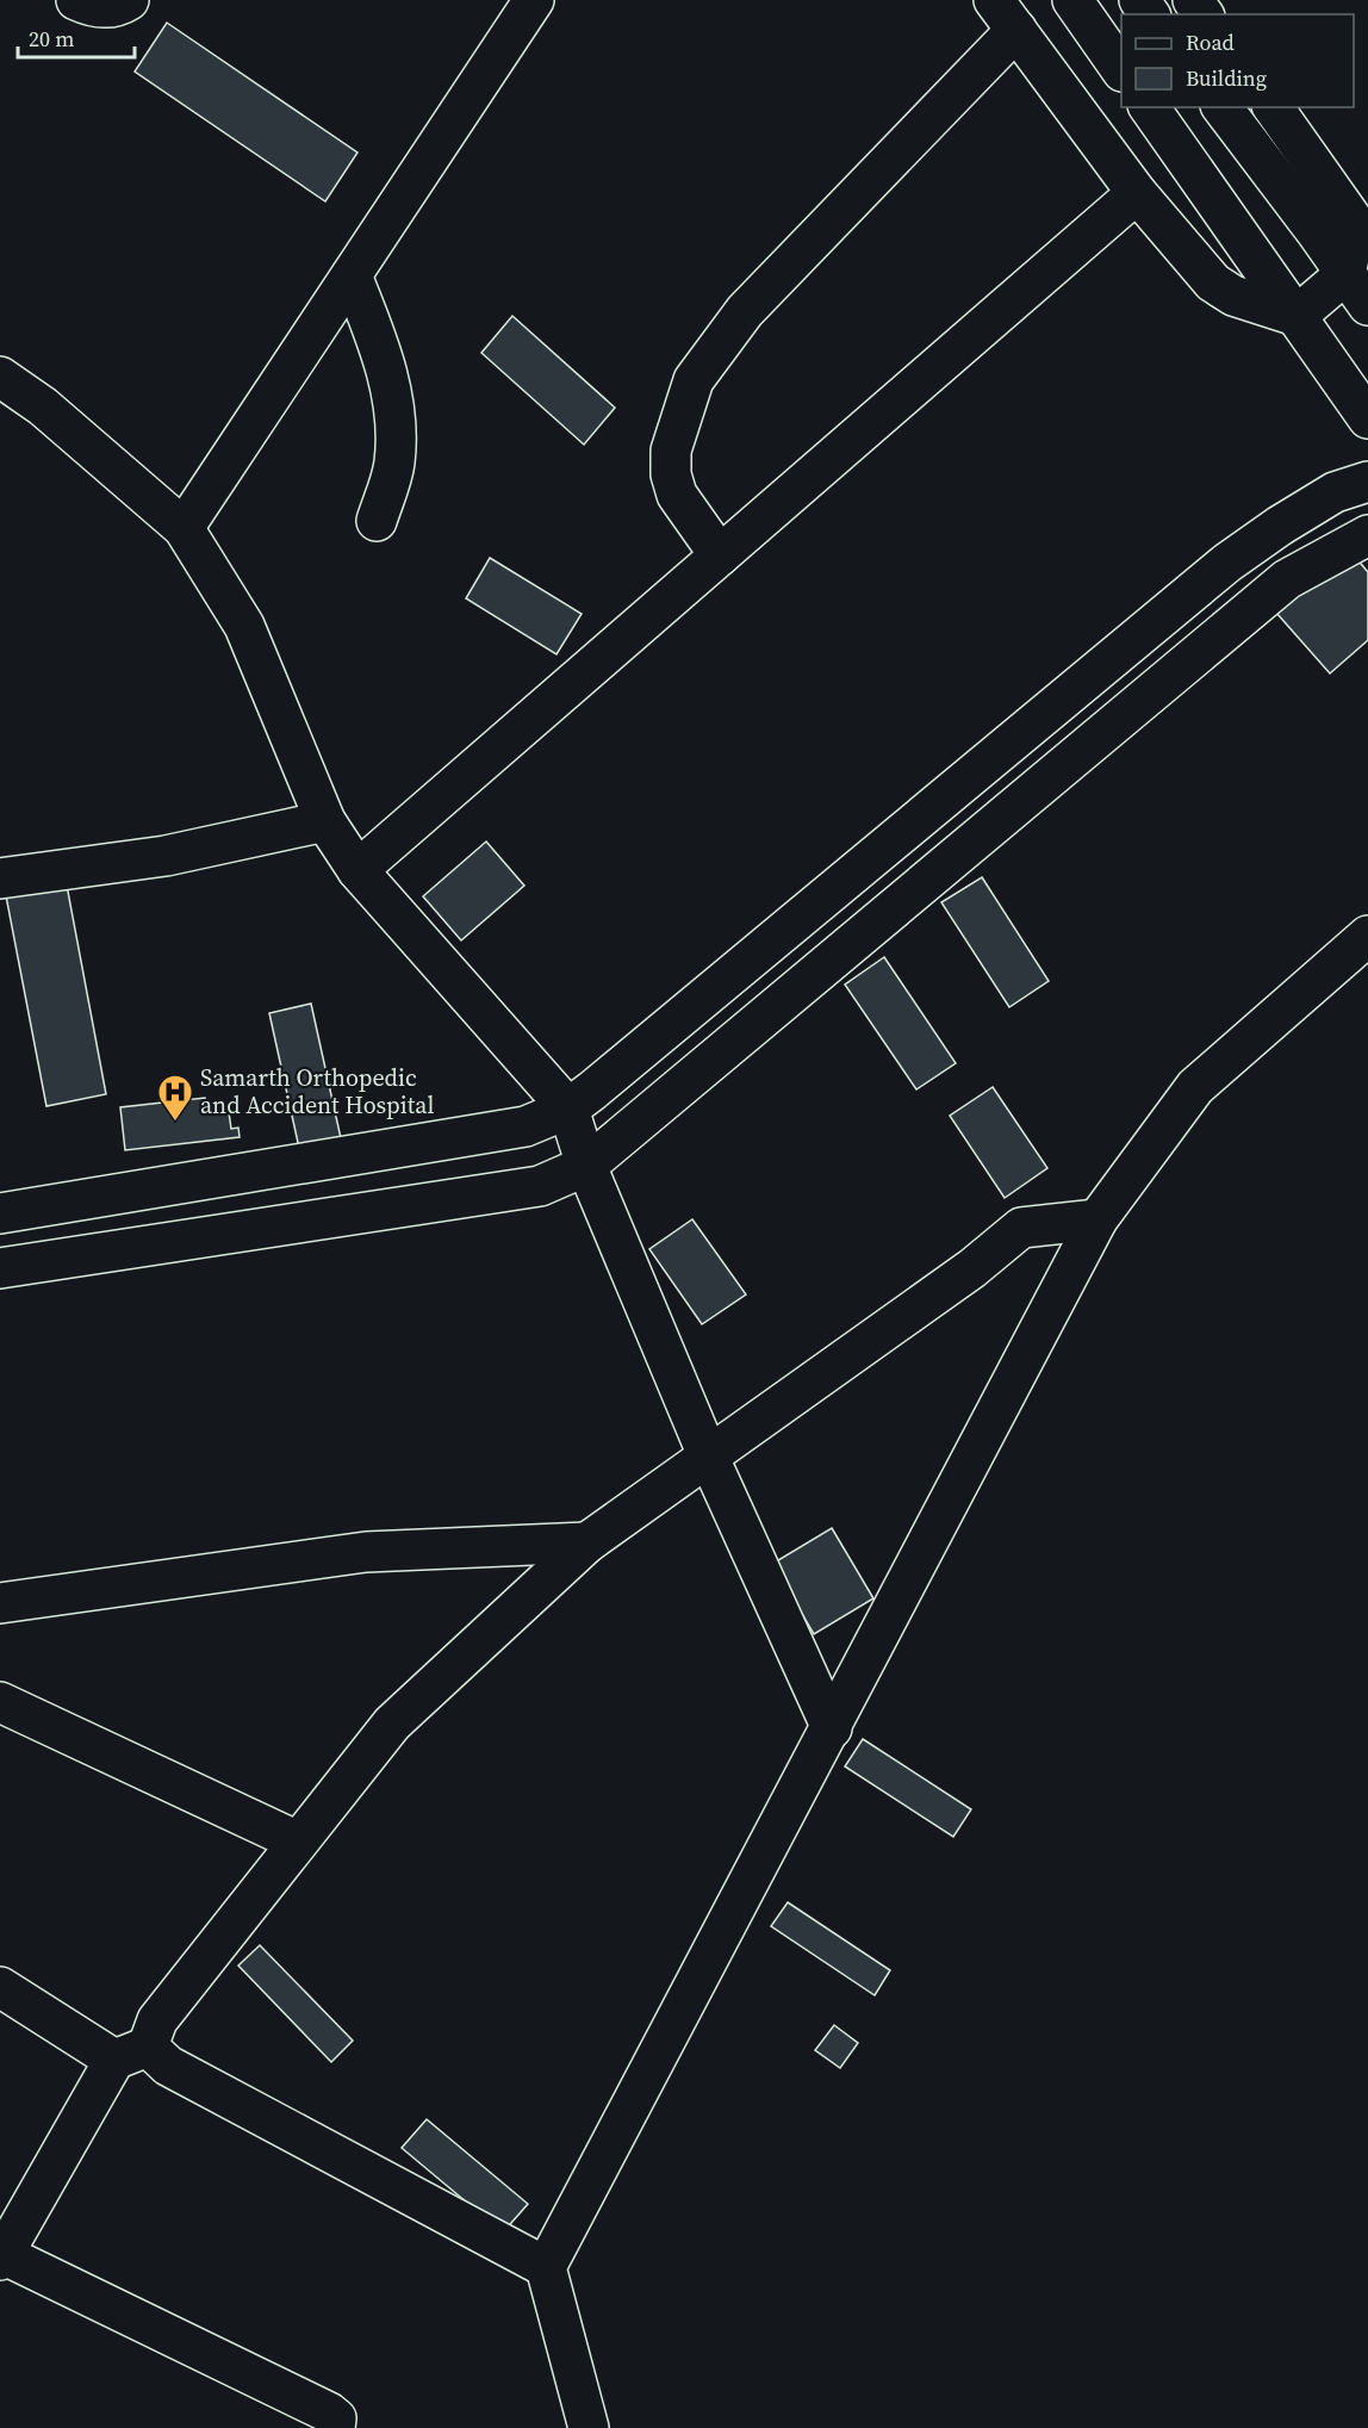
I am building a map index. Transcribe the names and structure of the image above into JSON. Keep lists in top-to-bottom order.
{
  "places": {
    "hospital": ["Samarth Orthopedic and Accident Hospital"]
  },
  "legend": ["Road", "Building"],
  "scale_bar": "20 m"
}
